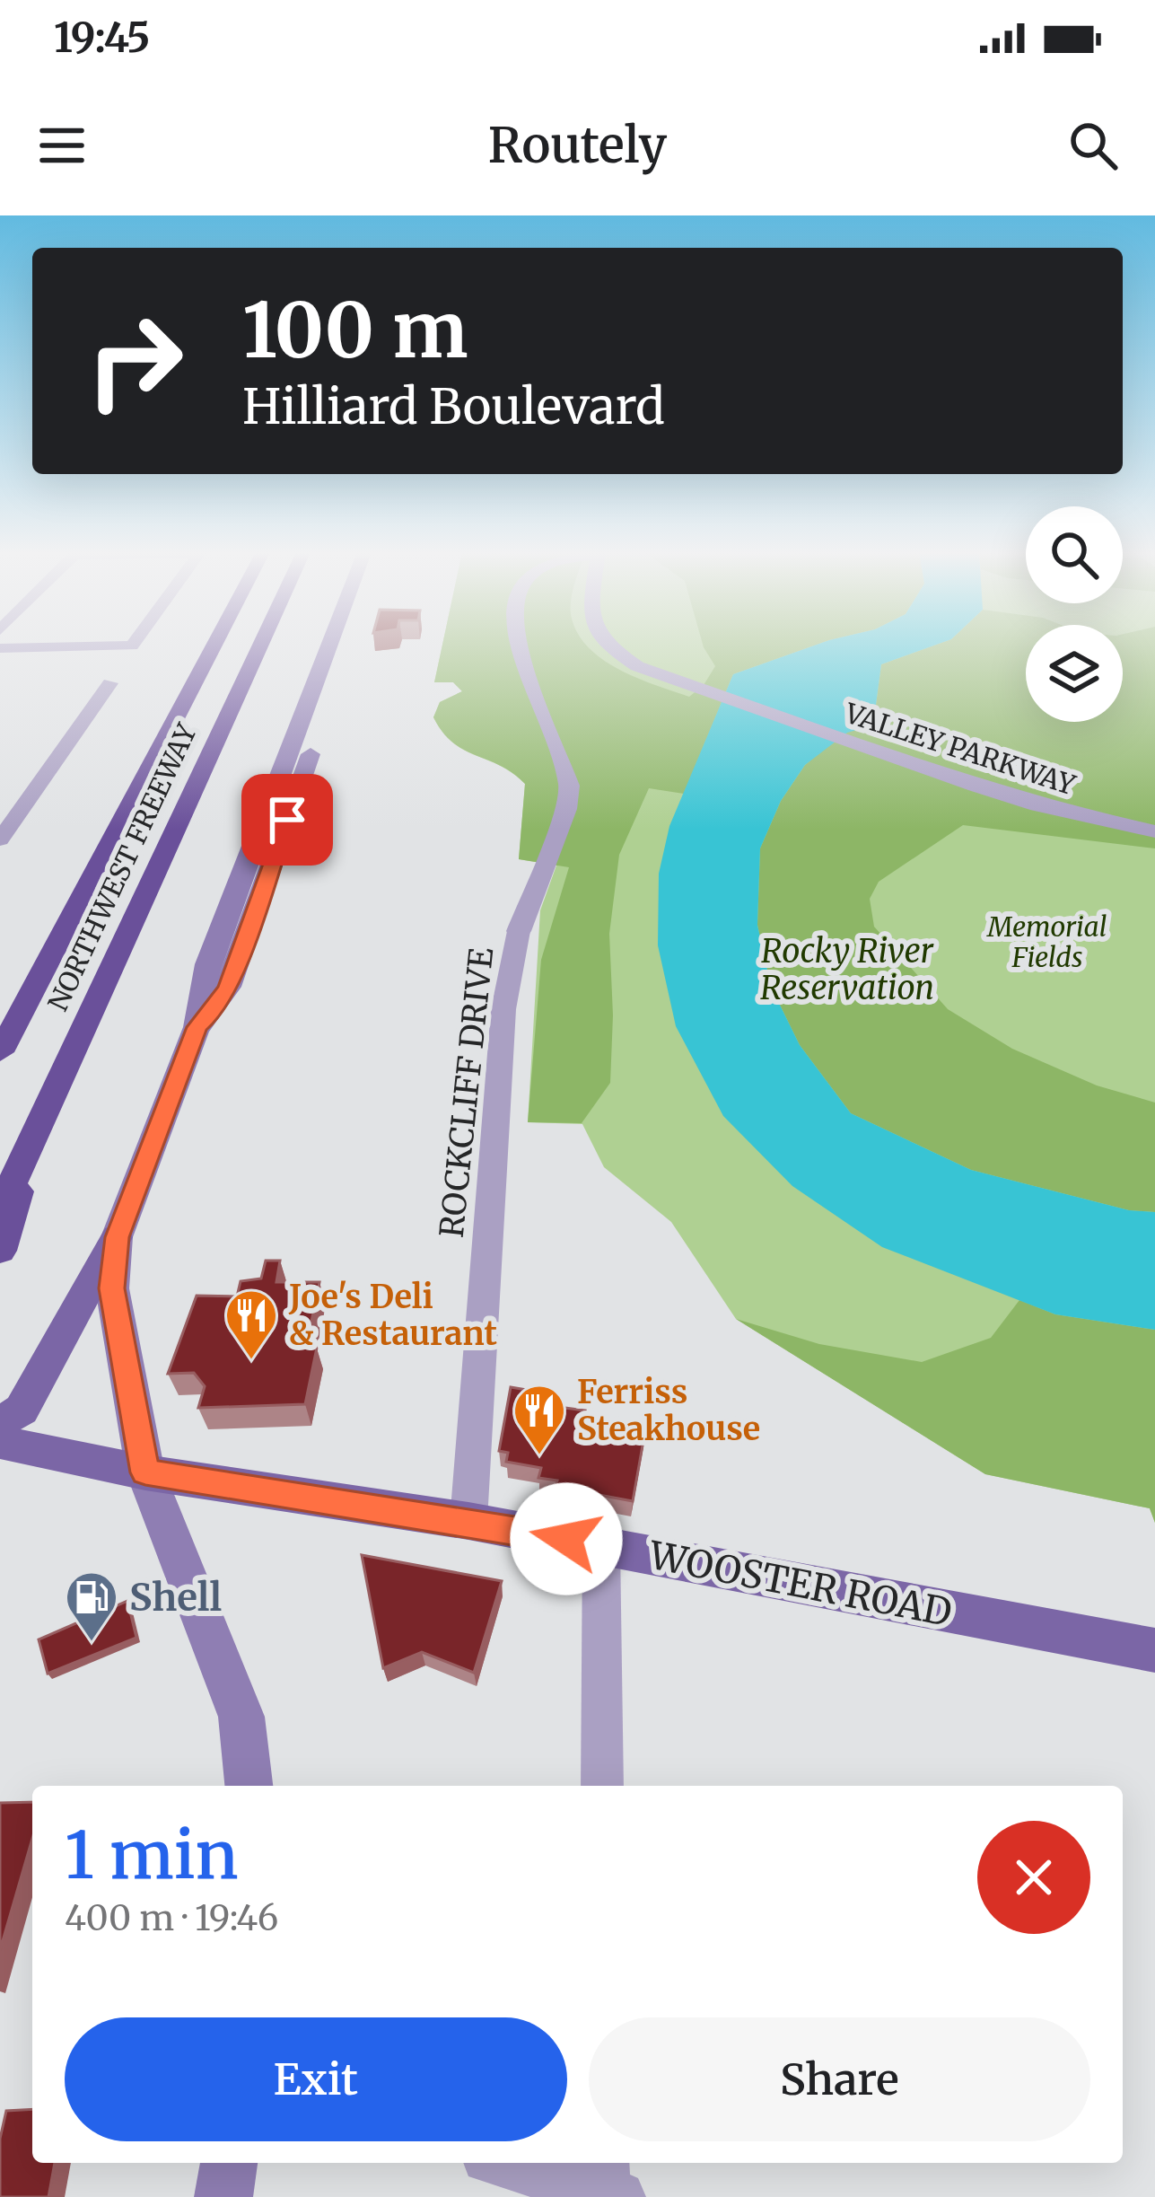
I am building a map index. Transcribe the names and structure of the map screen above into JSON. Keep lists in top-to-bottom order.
{
  "streets": {
    "highway": ["NORTHWEST FREEWAY"],
    "main road": ["WOOSTER ROAD"],
    "street": ["VALLEY PARKWAY", "ROCKCLIFF DRIVE"]
  },
  "crossings": [
    ["ROCKCLIFF DRIVE", "WOOSTER ROAD"]
  ],
  "parks": ["Memorial Fields", "Rocky River Reservation"],
  "places": {
    "restaurant": ["Joe's Deli & Restaurant", "Ferriss Steakhouse"],
    "fuel station": ["Shell"]
  },
  "page": {
    "status": "19:45",
    "header": "Routely",
    "turn": ["100 m", "Hilliard Boulevard"],
    "heading": ["1 min", "400 m · 19:46"],
    "buttons": ["Exit", "Share"]
  }
}
